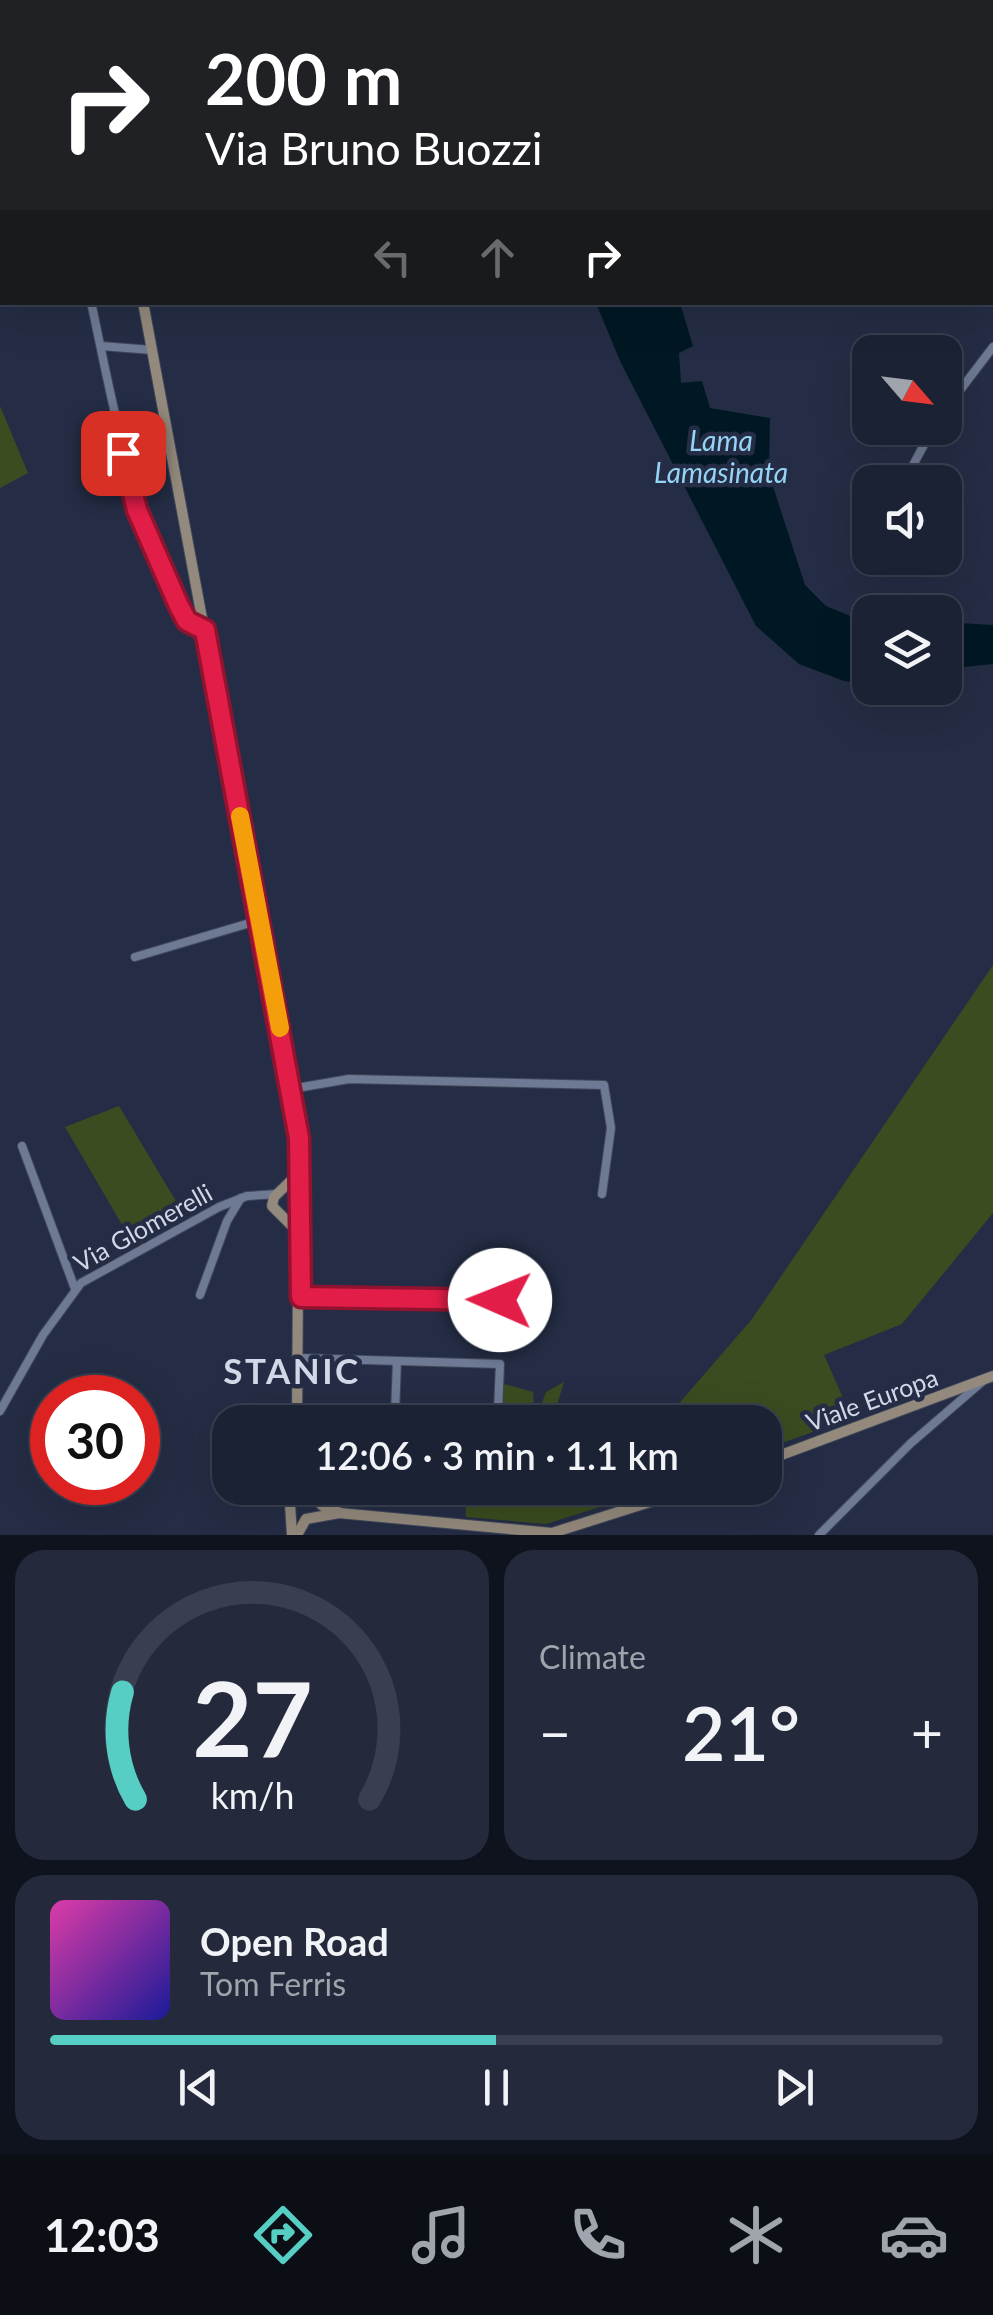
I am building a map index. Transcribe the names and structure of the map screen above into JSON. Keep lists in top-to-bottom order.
{
  "streets": {
    "main road": ["Viale Europa"],
    "street": ["Via Glomerelli"]
  },
  "districts": ["STANIC"],
  "water": ["Lama Lamasinata"],
  "north": "bottom right",
  "page": {
    "turn": ["200 m", "Via Bruno Buozzi"],
    "limit": "30",
    "trip": "12:06 · 3 min · 1.1 km",
    "tile": "Climate",
    "heat": ["−", "21°", "+"],
    "song": ["Open Road", "Tom Ferris"],
    "tabs": "12:03",
    "gauge": ["27", "km/h"]
  }
}
